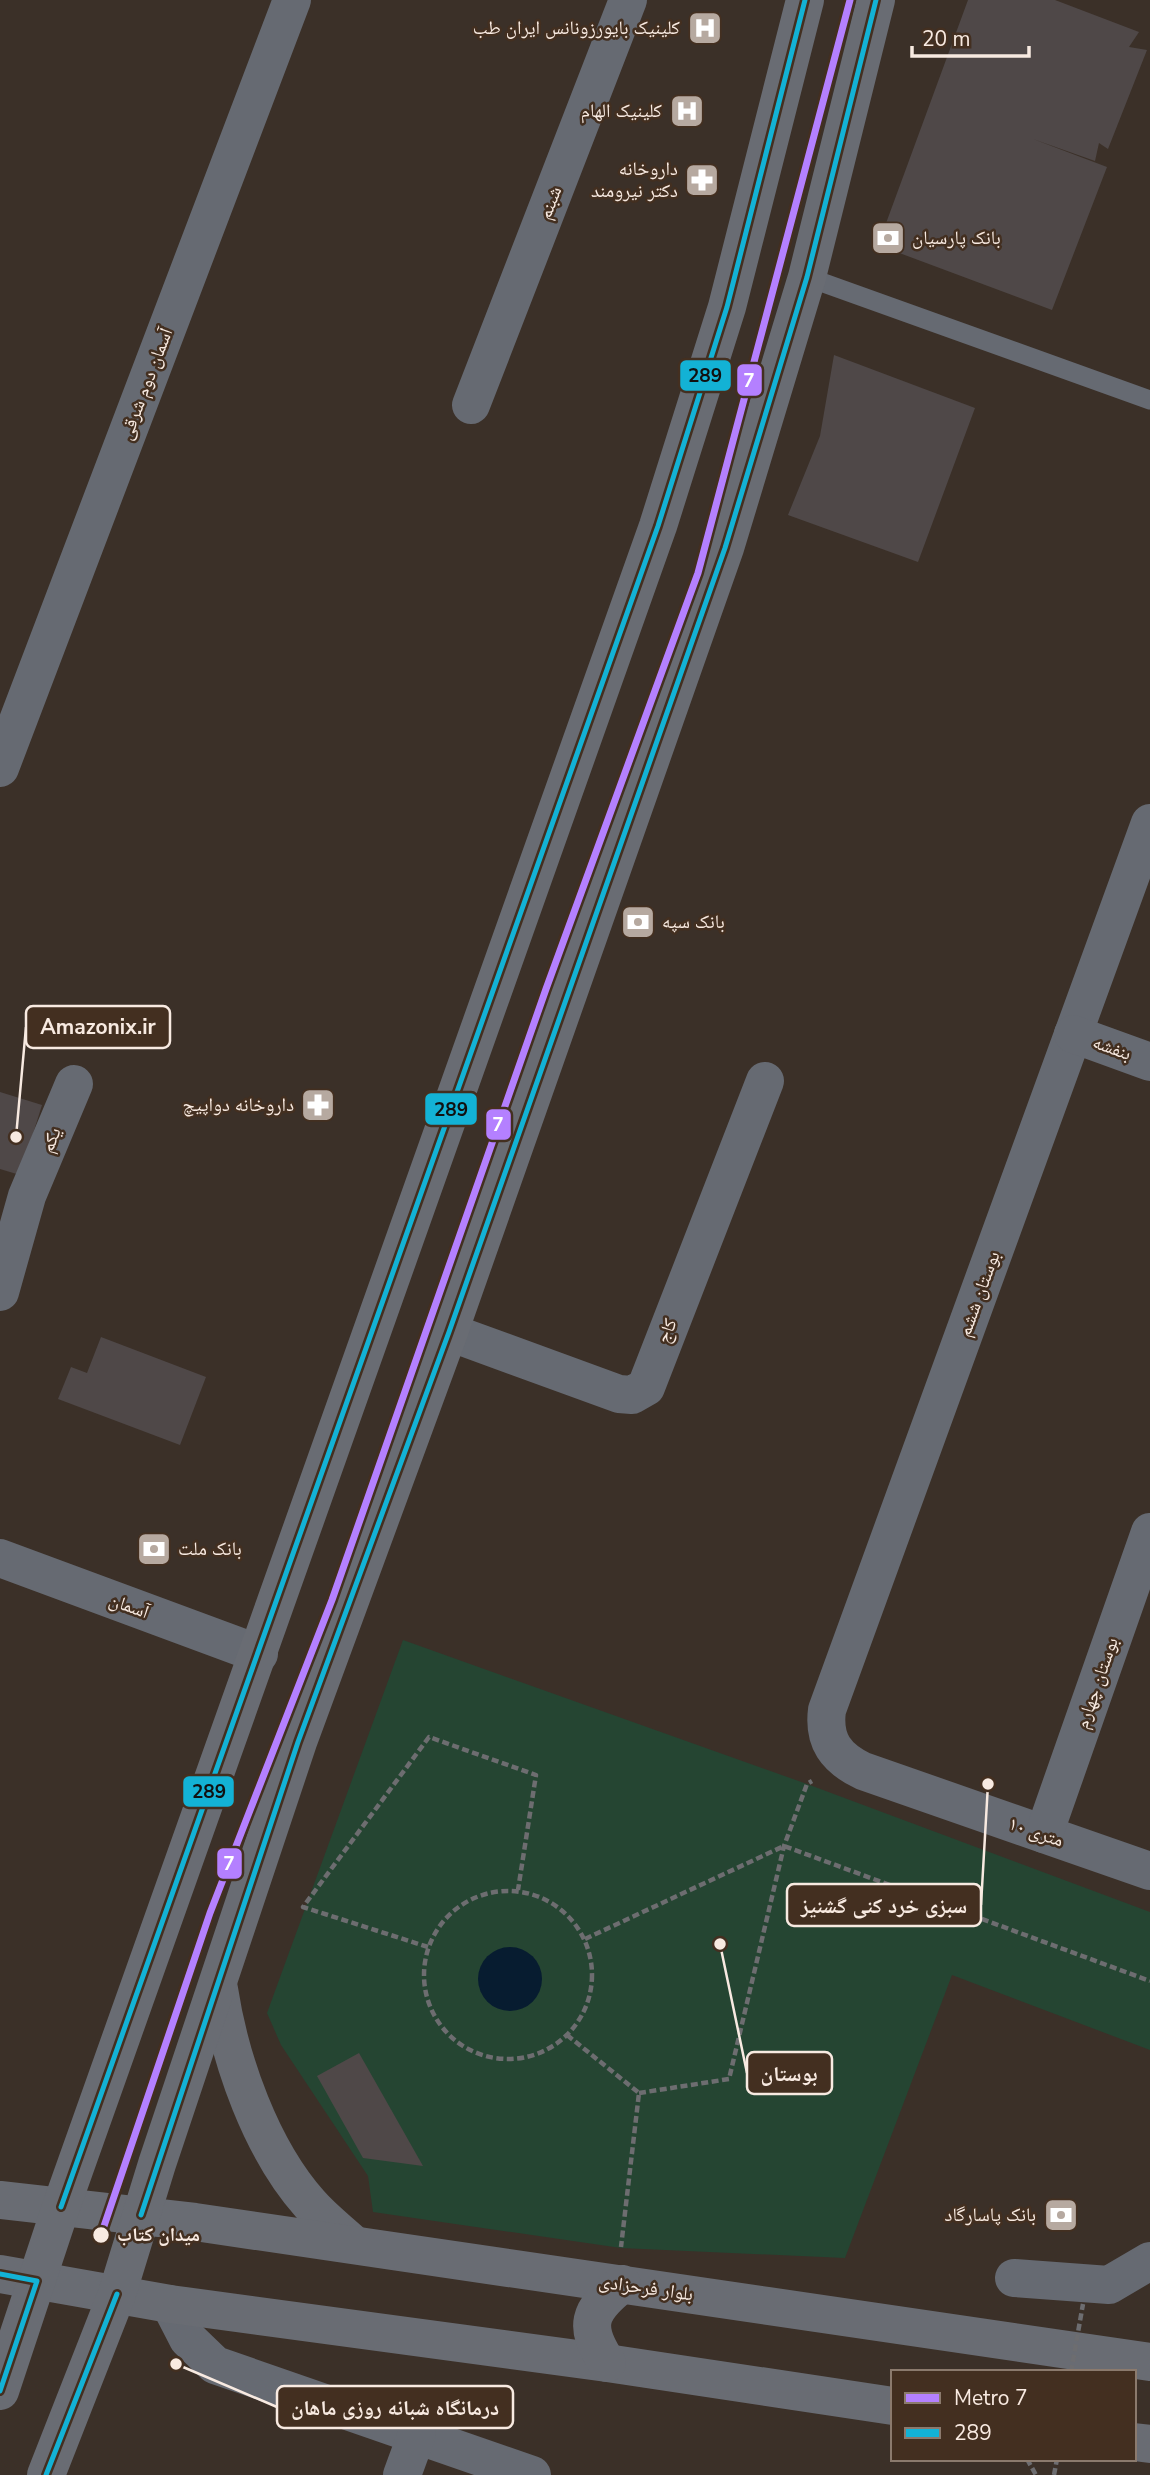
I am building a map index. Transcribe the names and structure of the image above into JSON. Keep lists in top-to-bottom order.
{
  "streets": {
    "main road": ["بلوار فرحزادی"],
    "street": [
      "شبنم",
      "آسمان دوم شرقی",
      "بنفشه",
      "یکم",
      "بوستان ششم",
      "کاج",
      "آسمان",
      "بوستان چهارم",
      "۱۰ متری"
    ]
  },
  "crossings": [
    ["بنفشه", "بوستان ششم"],
    ["بوستان ششم", "۱۰ متری"],
    ["بوستان چهارم", "۱۰ متری"]
  ],
  "places": {
    "hospital": ["کلینیک بایورزونانس ایران طب", "کلینیک الهام"],
    "pharmacy": ["داروخانه دکتر نیرومند", "داروخانه دواپیچ"],
    "bank": [
      "بانک پارسیان",
      "بانک سپه",
      "بانک ملت",
      "بانک پاسارگاد"
    ],
    "other": [
      "Amazonix.ir",
      "سبزی خرد کنی گشنیز",
      "بوستان",
      "میدان کتاب",
      "درمانگاه شبانه روزی ماهان"
    ]
  },
  "lines": ["metro line 7", "transit line 289"],
  "legend": ["Metro 7", "289"],
  "scale_bar": "20 m"
}
